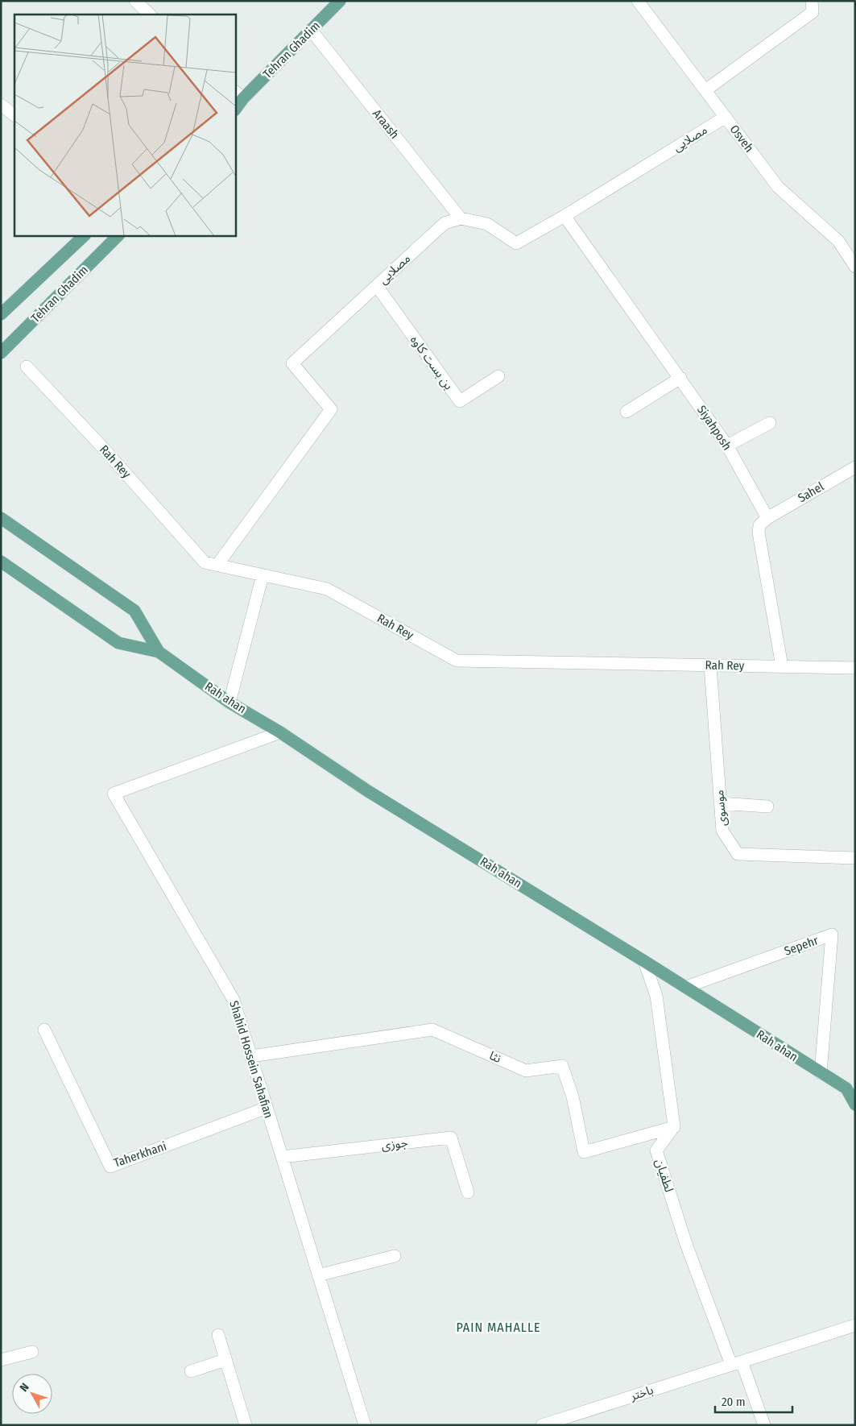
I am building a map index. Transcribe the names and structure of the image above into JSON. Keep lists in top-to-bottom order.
{
  "streets": {
    "main road": ["Tehran Ghadim", "Rah ahan"],
    "street": [
      "Araash",
      "مصلایی",
      "Osveh",
      "بن بست کاوه",
      "Siyahposh",
      "Rah Rey",
      "Sahel",
      "موسوی",
      "Sepehr",
      "نثا",
      "Shahid Hossein Sahafian",
      "جوزی",
      "Taherkhani",
      "لطفیان",
      "باختر"
    ]
  },
  "crossings": [
    ["Tehran Ghadim", "Araash"],
    ["Araash", "مصلایی"],
    ["مصلایی", "Osveh"],
    ["مصلایی", "بن بست کاوه"],
    ["مصلایی", "Siyahposh"],
    ["مصلایی", "Rah Rey"],
    ["Siyahposh", "Sahel"],
    ["Rah Rey", "موسوی"],
    ["Rah ahan", "Sepehr"],
    ["Rah ahan", "Shahid Hossein Sahafian"],
    ["نثا", "Shahid Hossein Sahafian"],
    ["نثا", "لطفیان"],
    ["Shahid Hossein Sahafian", "جوزی"],
    ["Shahid Hossein Sahafian", "Taherkhani"],
    ["لطفیان", "باختر"]
  ],
  "districts": ["PAIN MAHALLE"],
  "scale_bar": "20 m",
  "north": "top left"
}
